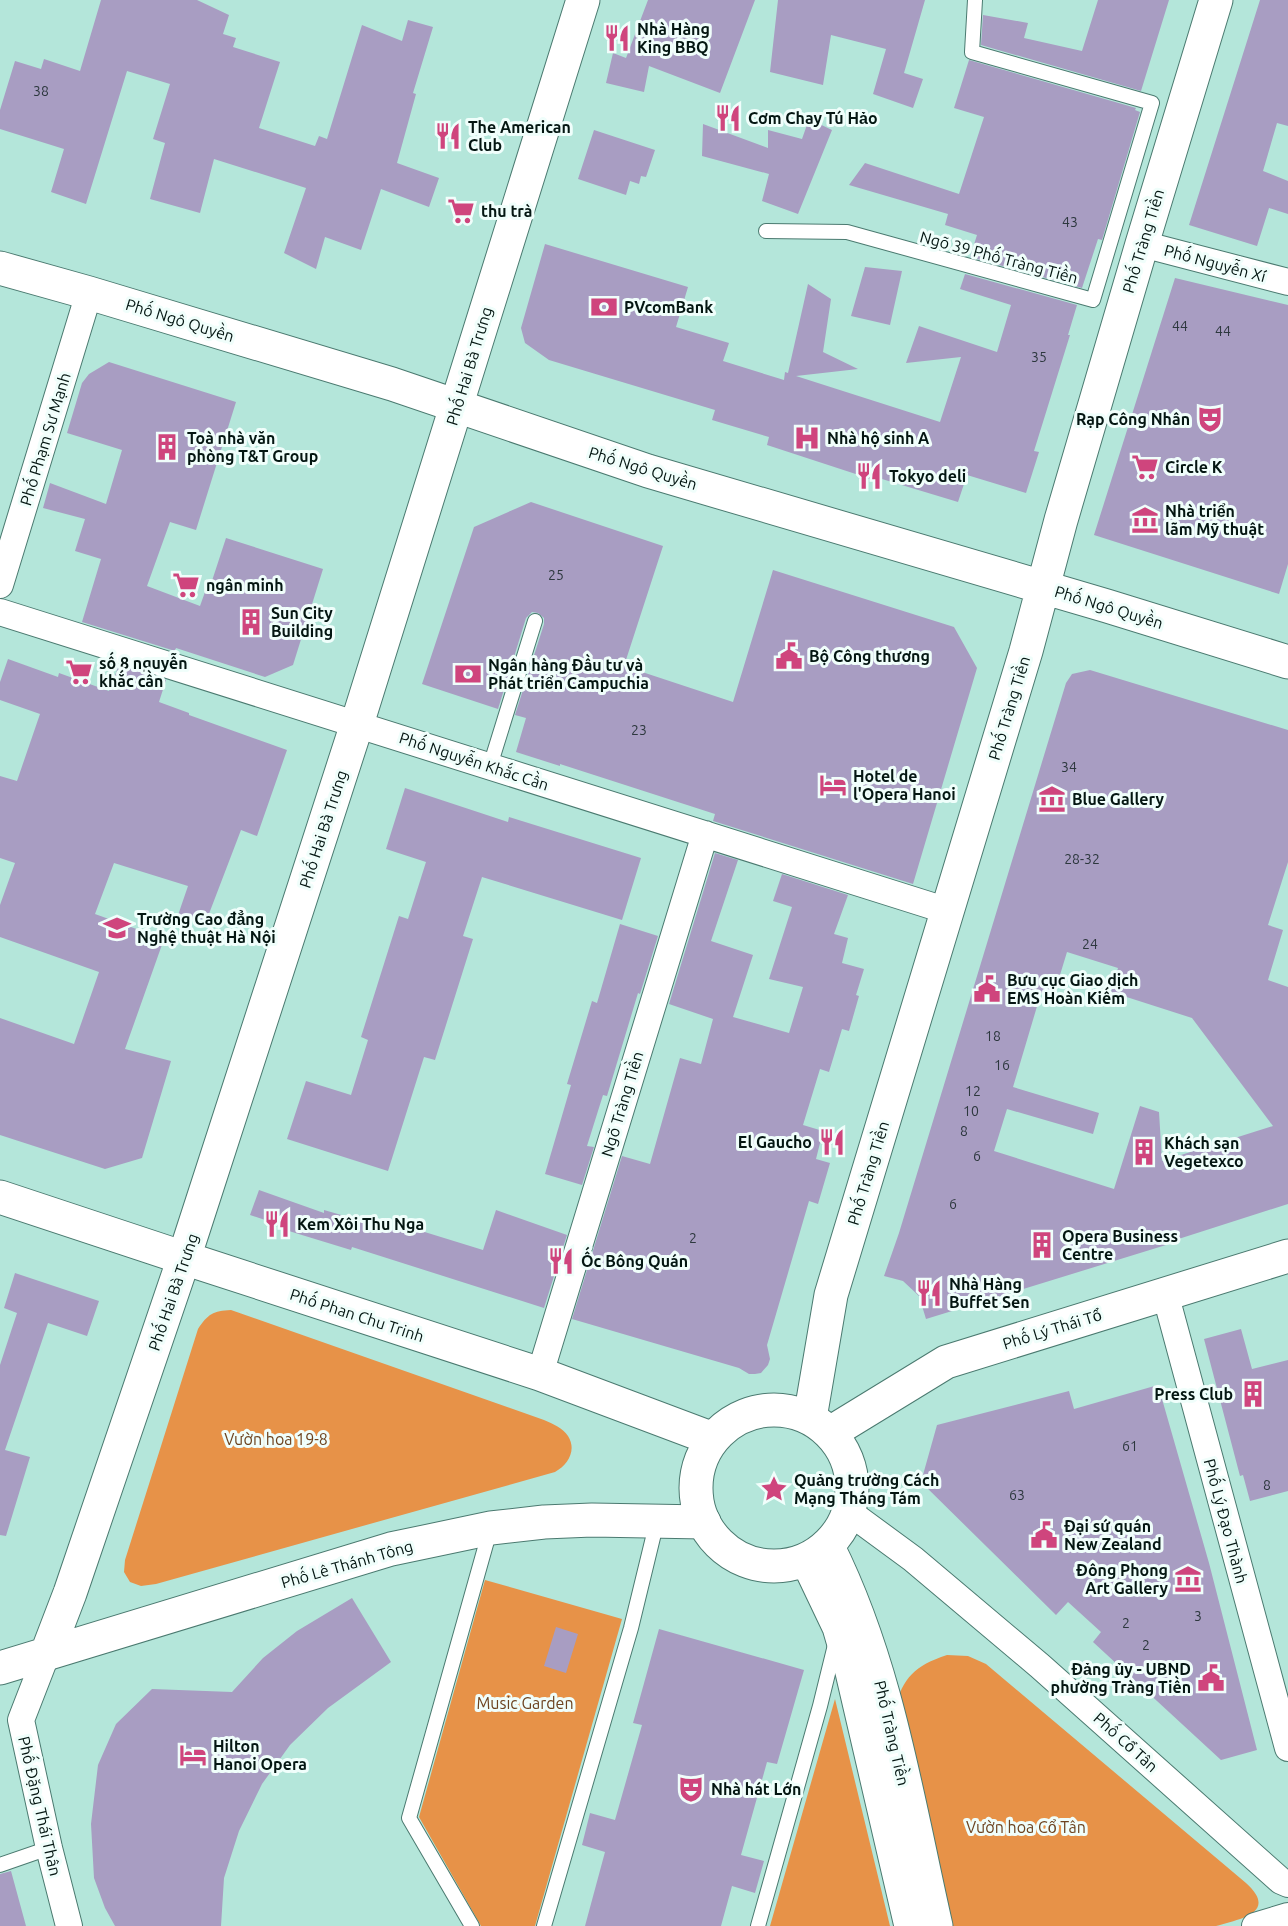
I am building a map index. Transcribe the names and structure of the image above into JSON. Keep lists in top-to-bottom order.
{
  "streets": {
    "street": [
      "Phố Tràng Tiền",
      "Phố Nguyễn Xí",
      "Phố Ngô Quyền",
      "Phố Hai Bà Trưng",
      "Phố Phạm Sư Mạnh",
      "Phố Nguyễn Khắc Cần",
      "Ngõ Tràng Tiền",
      "Phố Phan Chu Trinh",
      "Phố Lý Thái Tổ",
      "Phố Lý Đạo Thành",
      "Phố Lê Thánh Tông",
      "Phố Cổ Tân",
      "Phố Đặng Thái Thân"
    ],
    "lane": ["Ngõ 39 Phố Tràng Tiền"]
  },
  "crossings": [
    ["Phố Tràng Tiền", "Phố Nguyễn Xí"],
    ["Phố Tràng Tiền", "Phố Ngô Quyền"],
    ["Phố Tràng Tiền", "Phố Nguyễn Khắc Cần"],
    ["Phố Tràng Tiền", "Phố Phan Chu Trinh"],
    ["Phố Tràng Tiền", "Phố Lý Thái Tổ"],
    ["Phố Tràng Tiền", "Phố Lê Thánh Tông"],
    ["Phố Tràng Tiền", "Phố Cổ Tân"],
    ["Phố Ngô Quyền", "Phố Hai Bà Trưng"],
    ["Phố Ngô Quyền", "Phố Phạm Sư Mạnh"],
    ["Phố Hai Bà Trưng", "Phố Nguyễn Khắc Cần"],
    ["Phố Hai Bà Trưng", "Phố Phan Chu Trinh"],
    ["Phố Hai Bà Trưng", "Phố Lê Thánh Tông"],
    ["Phố Hai Bà Trưng", "Phố Đặng Thái Thân"],
    ["Phố Nguyễn Khắc Cần", "Ngõ Tràng Tiền"],
    ["Ngõ Tràng Tiền", "Phố Phan Chu Trinh"],
    ["Phố Phan Chu Trinh", "Phố Lý Thái Tổ"],
    ["Phố Phan Chu Trinh", "Phố Lê Thánh Tông"],
    ["Phố Phan Chu Trinh", "Phố Cổ Tân"],
    ["Phố Lý Thái Tổ", "Phố Lý Đạo Thành"],
    ["Phố Lý Thái Tổ", "Phố Lê Thánh Tông"],
    ["Phố Lý Thái Tổ", "Phố Cổ Tân"],
    ["Phố Lê Thánh Tông", "Phố Cổ Tân"],
    ["Phố Lê Thánh Tông", "Phố Đặng Thái Thân"]
  ],
  "parks": ["Vườn hoa 19-8", "Music Garden", "Vườn hoa Cổ Tân"],
  "places": {
    "restaurant": [
      "Nhà Hàng King BBQ",
      "Cơm Chay Tú Hảo",
      "The American Club",
      "Tokyo deli",
      "El Gaucho",
      "Kem Xôi Thu Nga",
      "Ốc Bông Quán",
      "Nhà Hàng Buffet Sen"
    ],
    "supermarket": [
      "thu trà",
      "Circle K",
      "ngân minh",
      "số 8 nguyễn khắc cần"
    ],
    "bank": ["PVcomBank", "Ngân hàng Đầu tư và Phát triển Campuchia"],
    "theatre": ["Rạp Công Nhân", "Nhà hát Lớn"],
    "hospital": ["Nhà hộ sinh A"],
    "building": [
      "Toà nhà văn phòng T&T Group",
      "Sun City Building",
      "Khách sạn Vegetexco",
      "Opera Business Centre",
      "Press Club"
    ],
    "museum": ["Nhà triển lãm Mỹ thuật", "Blue Gallery", "Đông Phong Art Gallery"],
    "public building": [
      "Bộ Công thương",
      "Bưu cục Giao dịch EMS Hoàn Kiếm",
      "Đại sứ quán New Zealand",
      "Đảng ủy - UBND phường Tràng Tiền"
    ],
    "hotel": ["Hotel de l'Opera Hanoi", "Hilton Hanoi Opera"],
    "school or university": ["Trường Cao đẳng Nghệ thuật Hà Nội"],
    "place": ["Quảng trường Cách Mạng Tháng Tám"]
  },
  "house_numbers": [
    "38",
    "43",
    "44",
    "44",
    "35",
    "25",
    "23",
    "34",
    "28-32",
    "24",
    "18",
    "16",
    "12",
    "10",
    "8",
    "6",
    "6",
    "2",
    "61",
    "8",
    "63",
    "3",
    "2",
    "2"
  ]
}
